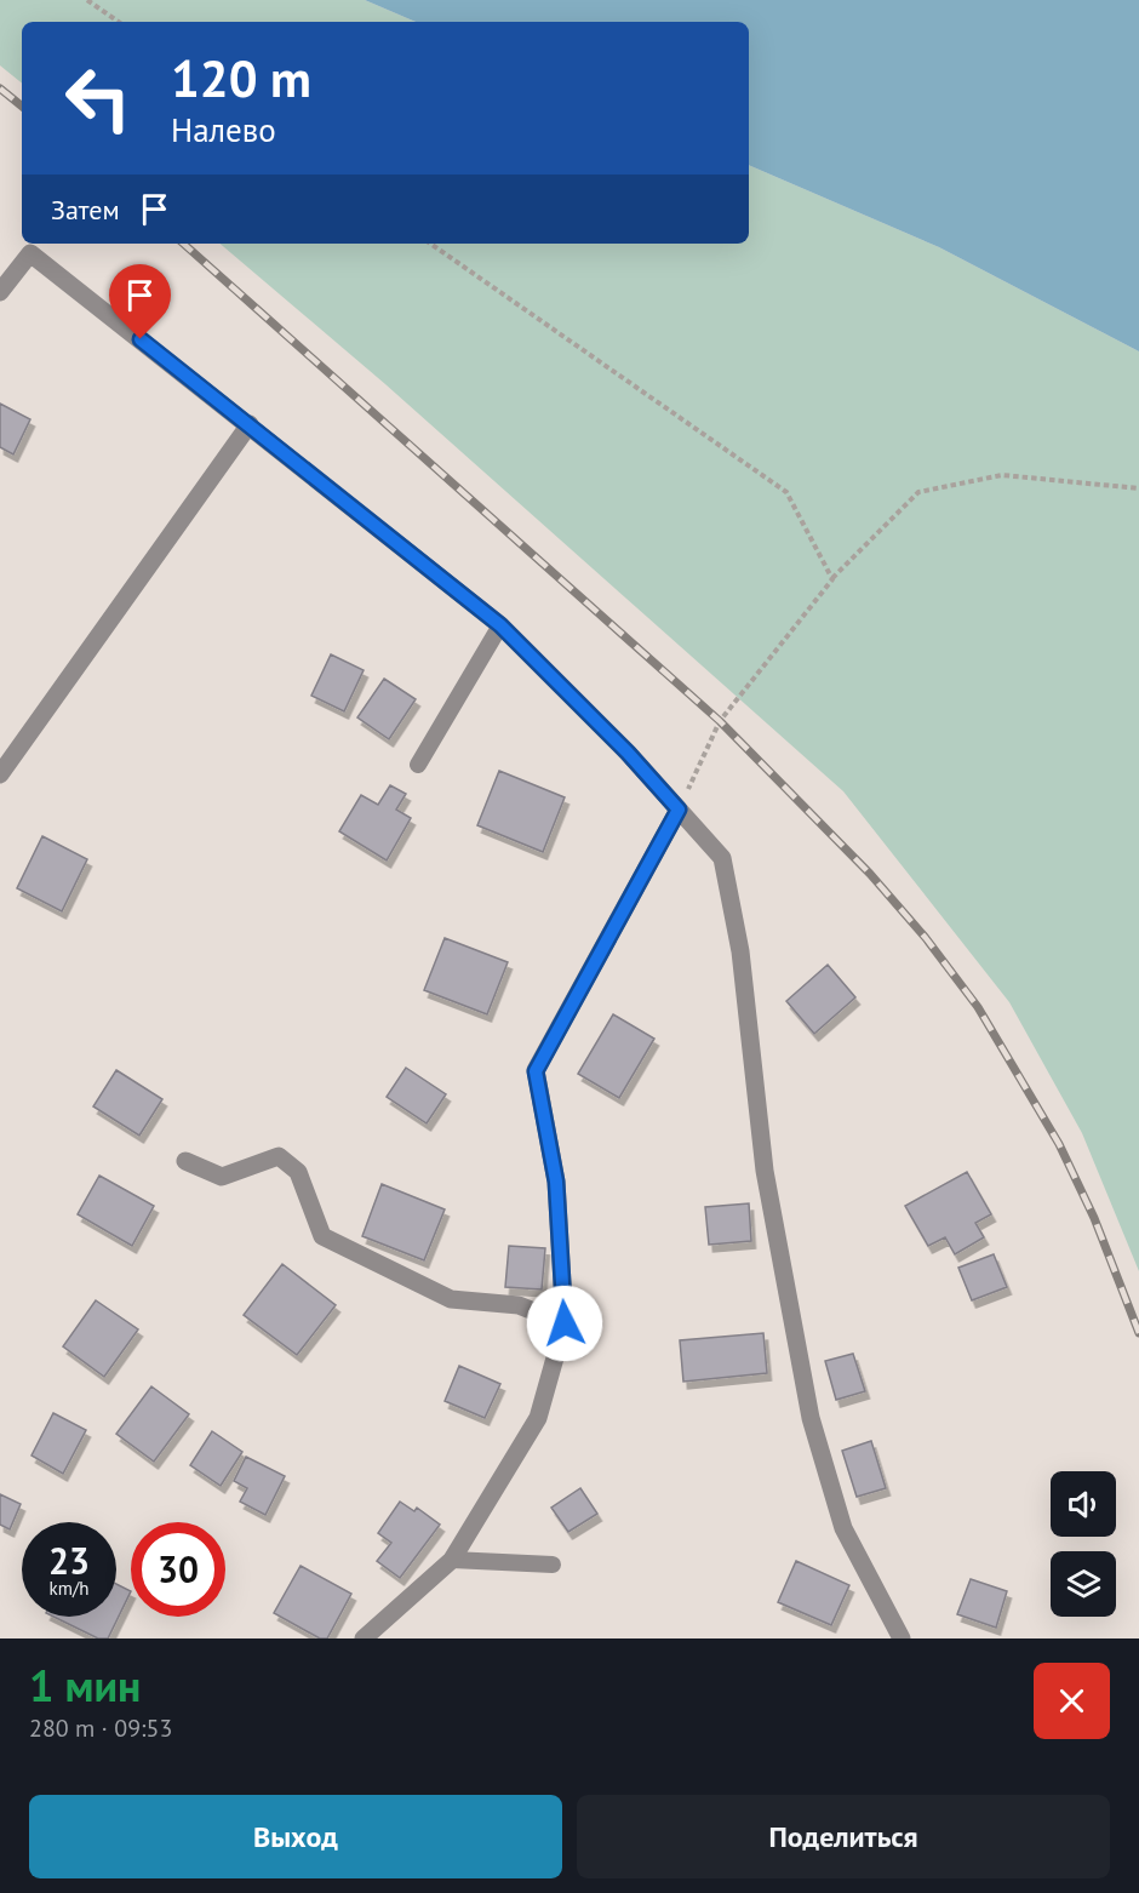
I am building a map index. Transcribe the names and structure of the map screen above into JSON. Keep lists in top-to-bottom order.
{
  "page": {
    "turn": ["120 m", "Налево"],
    "then": "Затем",
    "speed": "23 km/h",
    "limit": "30",
    "heading": ["1 мин", "280 m · 09:53"],
    "buttons": ["Выход", "Поделиться"]
  }
}
